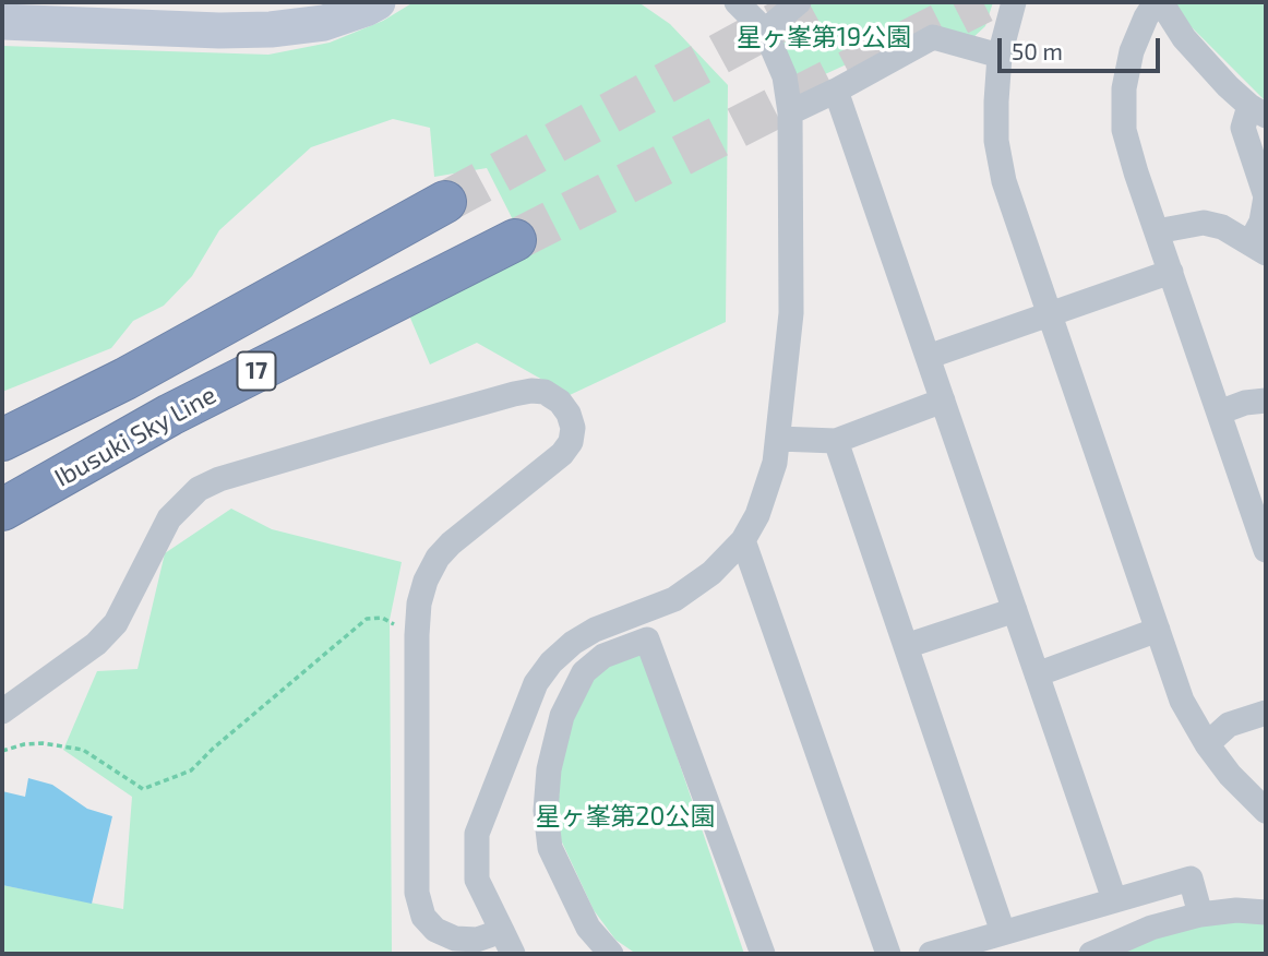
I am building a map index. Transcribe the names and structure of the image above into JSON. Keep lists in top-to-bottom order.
{
  "streets": {
    "highway": ["17", "Ibusuki Sky Line"]
  },
  "parks": ["星ヶ峯第19公園", "星ヶ峯第20公園"],
  "scale_bar": "50 m"
}
